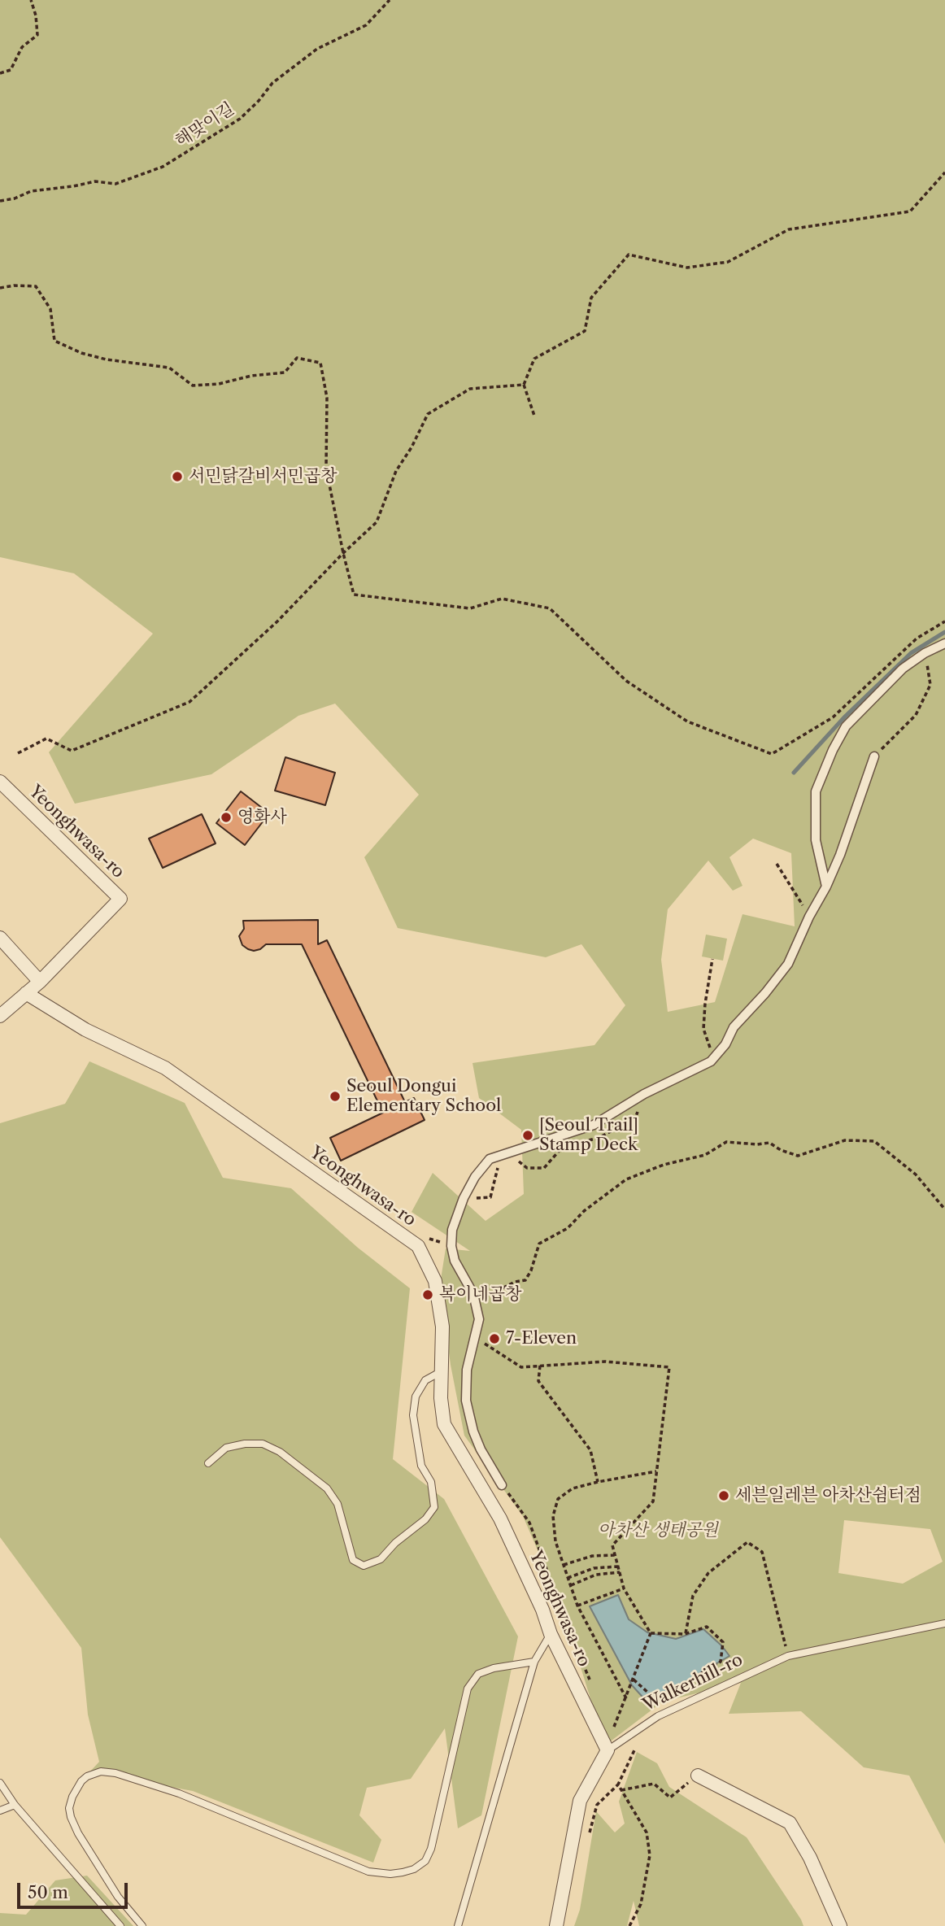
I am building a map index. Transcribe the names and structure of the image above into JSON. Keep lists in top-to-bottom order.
{
  "streets": {
    "street": ["Yeonghwasa-ro", "Walkerhill-ro"],
    "path": ["해맞이길"]
  },
  "crossings": [
    ["Yeonghwasa-ro", "Walkerhill-ro"]
  ],
  "parks": ["아차산 생태공원"],
  "places": [
    "서민닭갈비서민곱창",
    "영화사",
    "Seoul Dongui Elementary School",
    "[Seoul Trail] Stamp Deck",
    "복이네곱창",
    "7-Eleven",
    "세븐일레븐 아차산쉼터점"
  ],
  "scale_bar": "50 m"
}
